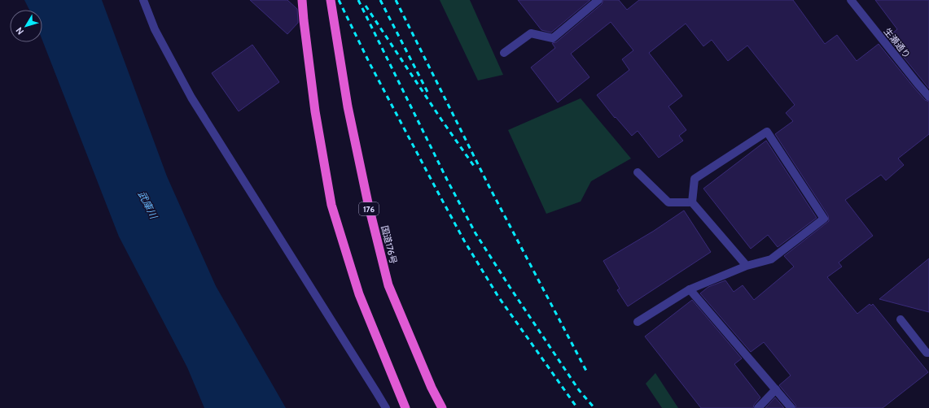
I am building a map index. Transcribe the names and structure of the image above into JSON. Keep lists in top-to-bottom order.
{
  "streets": {
    "highway": ["176", "国道176号"],
    "street": ["生瀬通り"]
  },
  "water": ["武庫川"],
  "north": "bottom left"
}
